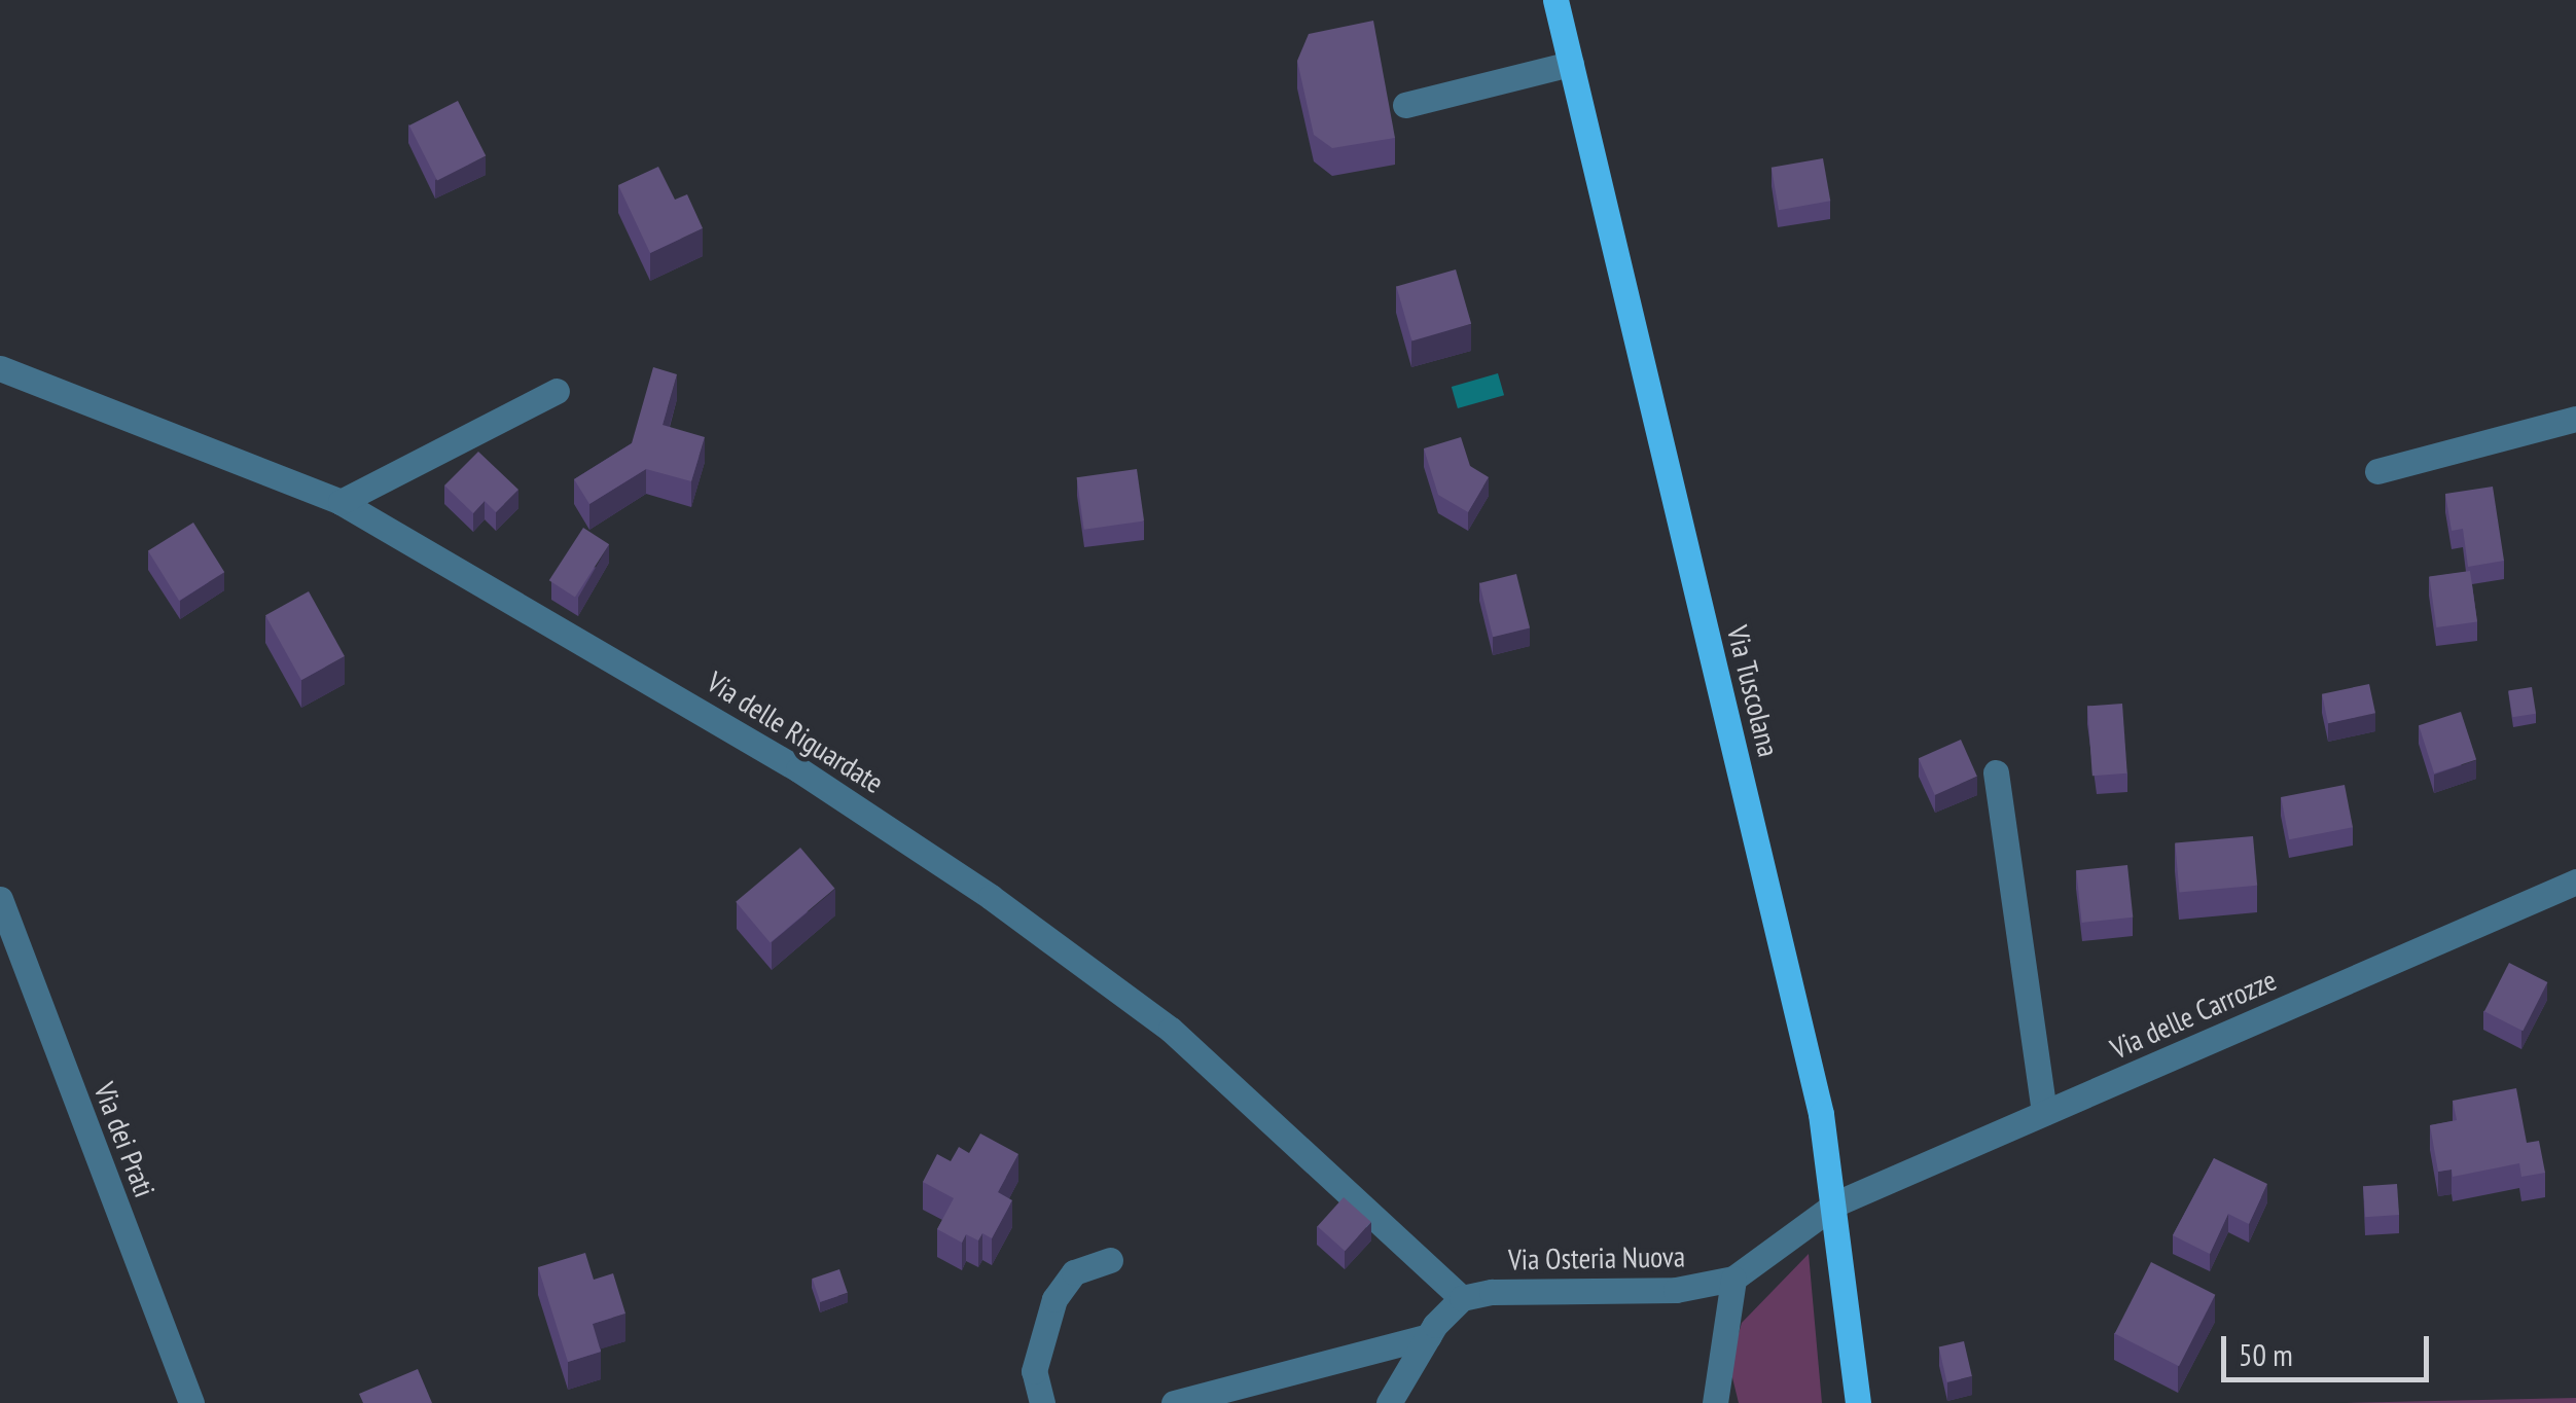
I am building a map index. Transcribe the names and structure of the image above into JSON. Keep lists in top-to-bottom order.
{
  "streets": {
    "main road": ["Via Tuscolana"],
    "street": [
      "Via delle Riguardate",
      "Via delle Carrozze",
      "Via dei Prati",
      "Via Osteria Nuova"
    ]
  },
  "crossings": [
    ["Via Tuscolana", "Via delle Carrozze"],
    ["Via Tuscolana", "Via Osteria Nuova"],
    ["Via delle Riguardate", "Via Osteria Nuova"],
    ["Via delle Carrozze", "Via Osteria Nuova"]
  ],
  "scale_bar": "50 m"
}
